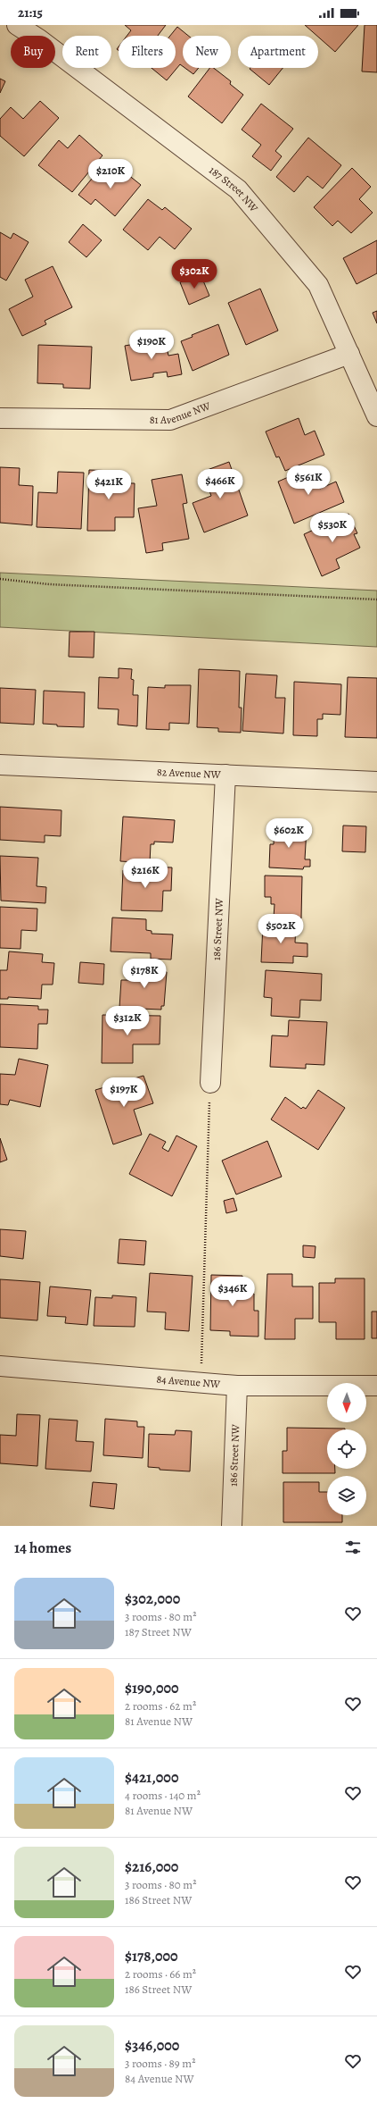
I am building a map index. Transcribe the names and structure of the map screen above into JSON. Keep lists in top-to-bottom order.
{
  "streets": {
    "street": [
      "187 Street NW",
      "81 Avenue NW",
      "82 Avenue NW",
      "186 Street NW",
      "84 Avenue NW"
    ]
  },
  "crossings": [
    ["187 Street NW", "81 Avenue NW"],
    ["82 Avenue NW", "186 Street NW"],
    ["186 Street NW", "84 Avenue NW"]
  ],
  "north": "bottom",
  "page": {
    "status": "21:15",
    "chip": [
      "Buy",
      "Rent",
      "Filters",
      "New",
      "Apartment"
    ],
    "price": [
      "$210K",
      "$302K",
      "$190K",
      "$561K",
      "$466K",
      "$421K",
      "$530K",
      "$602K",
      "$216K",
      "$502K",
      "$178K",
      "$312K",
      "$197K",
      "$346K"
    ],
    "heading": "14 homes",
    "list": [
      {
        "name": "$302,000",
        "note": "3 rooms · 80 m² · 187 Street NW"
      },
      {
        "name": "$190,000",
        "note": "2 rooms · 62 m² · 81 Avenue NW"
      },
      {
        "name": "$421,000",
        "note": "4 rooms · 140 m² · 81 Avenue NW"
      },
      {
        "name": "$216,000",
        "note": "3 rooms · 80 m² · 186 Street NW"
      },
      {
        "name": "$178,000",
        "note": "2 rooms · 66 m² · 186 Street NW"
      },
      {
        "name": "$346,000",
        "note": "3 rooms · 89 m² · 84 Avenue NW"
      }
    ]
  }
}
